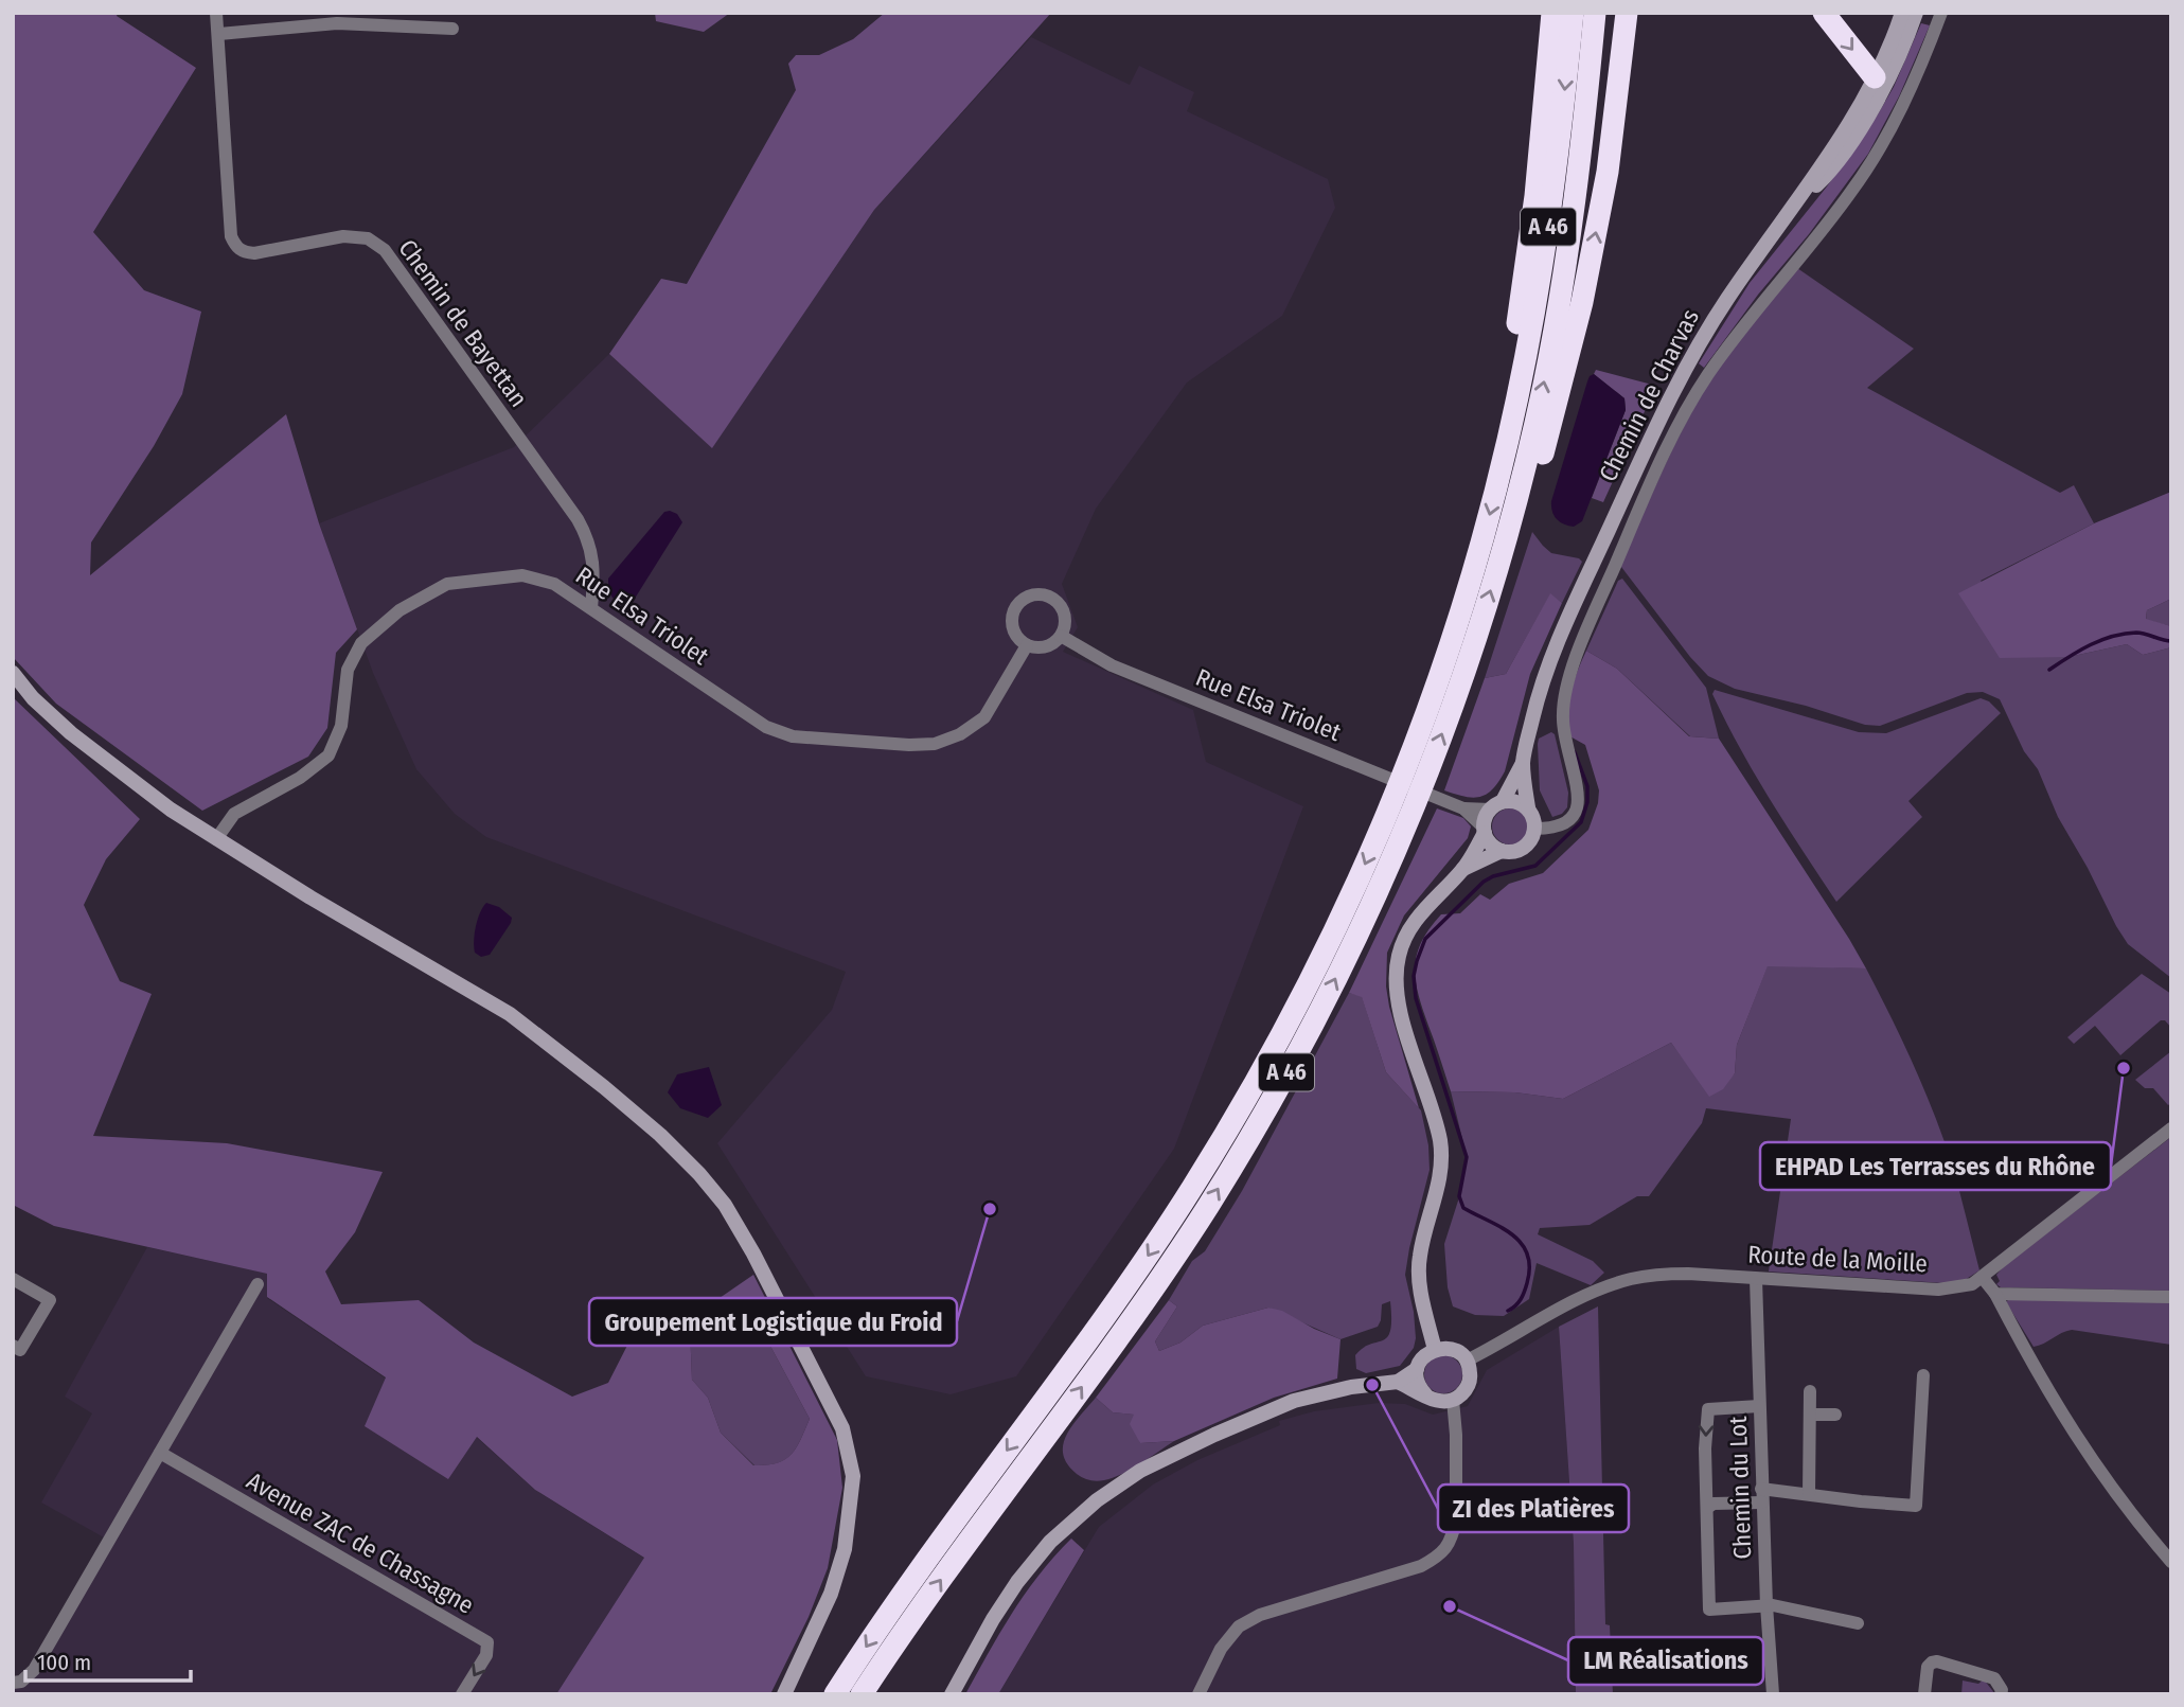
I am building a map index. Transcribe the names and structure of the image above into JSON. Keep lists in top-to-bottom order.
{
  "streets": {
    "highway": ["A 46"],
    "street": [
      "Chemin de Bayettan",
      "Chemin de Charvas",
      "Rue Elsa Triolet",
      "Route de la Moille",
      "Chemin du Lot",
      "Avenue ZAC de Chassagne"
    ]
  },
  "crossings": [
    ["Chemin de Bayettan", "Rue Elsa Triolet"],
    ["Chemin de Charvas", "Rue Elsa Triolet"],
    ["Route de la Moille", "Chemin du Lot"]
  ],
  "one_way": ["Avenue ZAC de Chassagne"],
  "places": [
    "EHPAD Les Terrasses du Rhône",
    "Groupement Logistique du Froid",
    "ZI des Platières",
    "LM Réalisations"
  ],
  "scale_bar": "100 m"
}
